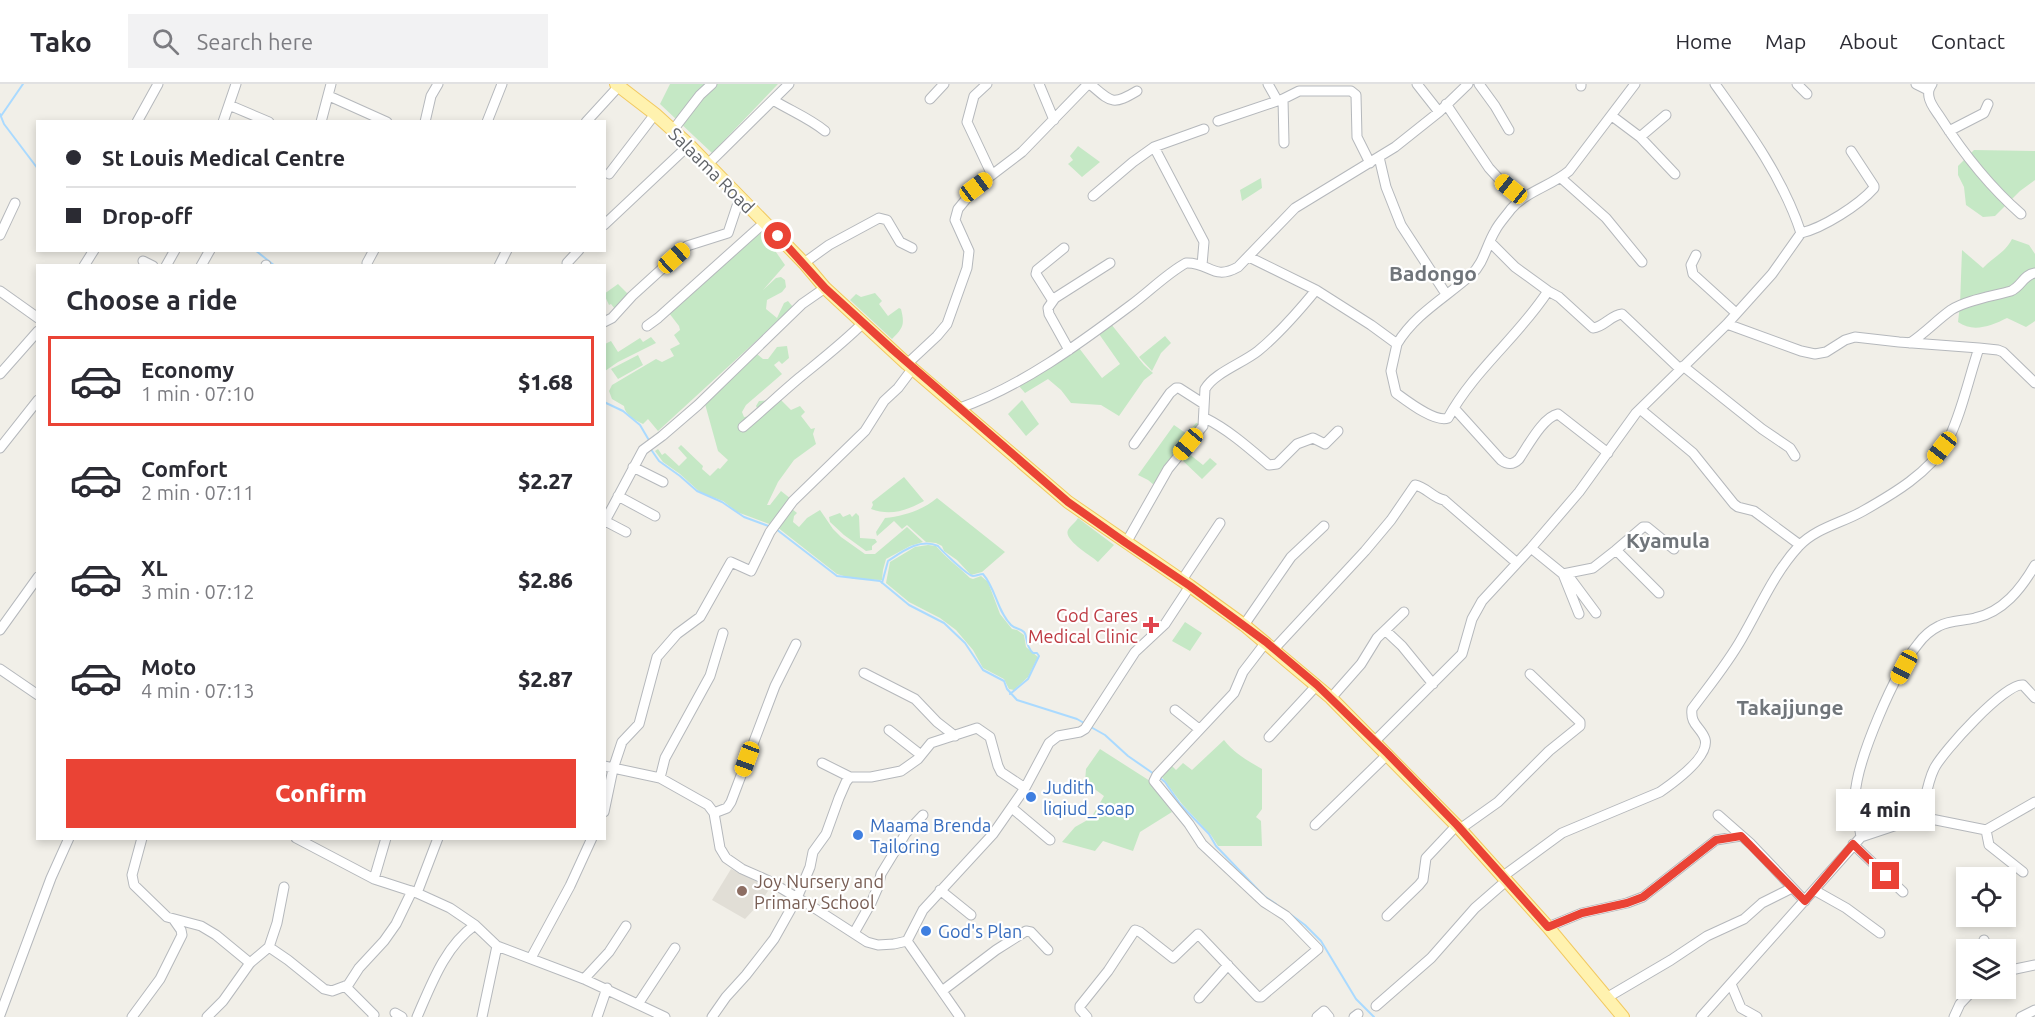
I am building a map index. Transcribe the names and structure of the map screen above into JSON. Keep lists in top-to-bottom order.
{
  "streets": {
    "main road": ["Salaama Road"]
  },
  "districts": ["Badongo", "Kyamula", "Takajjunge"],
  "places": {
    "health": ["God Cares Medical Clinic"],
    "other": [
      "Judith liqiud_soap",
      "Maama Brenda Tailoring",
      "Joy Nursery and Primary School",
      "God's Plan"
    ]
  },
  "page": {
    "header": "Tako",
    "search": "Search here",
    "nav": [
      "Home",
      "Map",
      "About",
      "Contact"
    ],
    "banner": ["St Louis Medical Centre", "Drop-off"],
    "heading": "Choose a ride",
    "list": [
      {
        "name": "Economy",
        "note": "1 min · 07:10",
        "value": "$1.68"
      },
      {
        "name": "Comfort",
        "note": "2 min · 07:11",
        "value": "$2.27"
      },
      {
        "name": "XL",
        "note": "3 min · 07:12",
        "value": "$2.86"
      },
      {
        "name": "Moto",
        "note": "4 min · 07:13",
        "value": "$2.87"
      }
    ],
    "buttons": "Confirm",
    "bubble": "4 min"
  }
}
